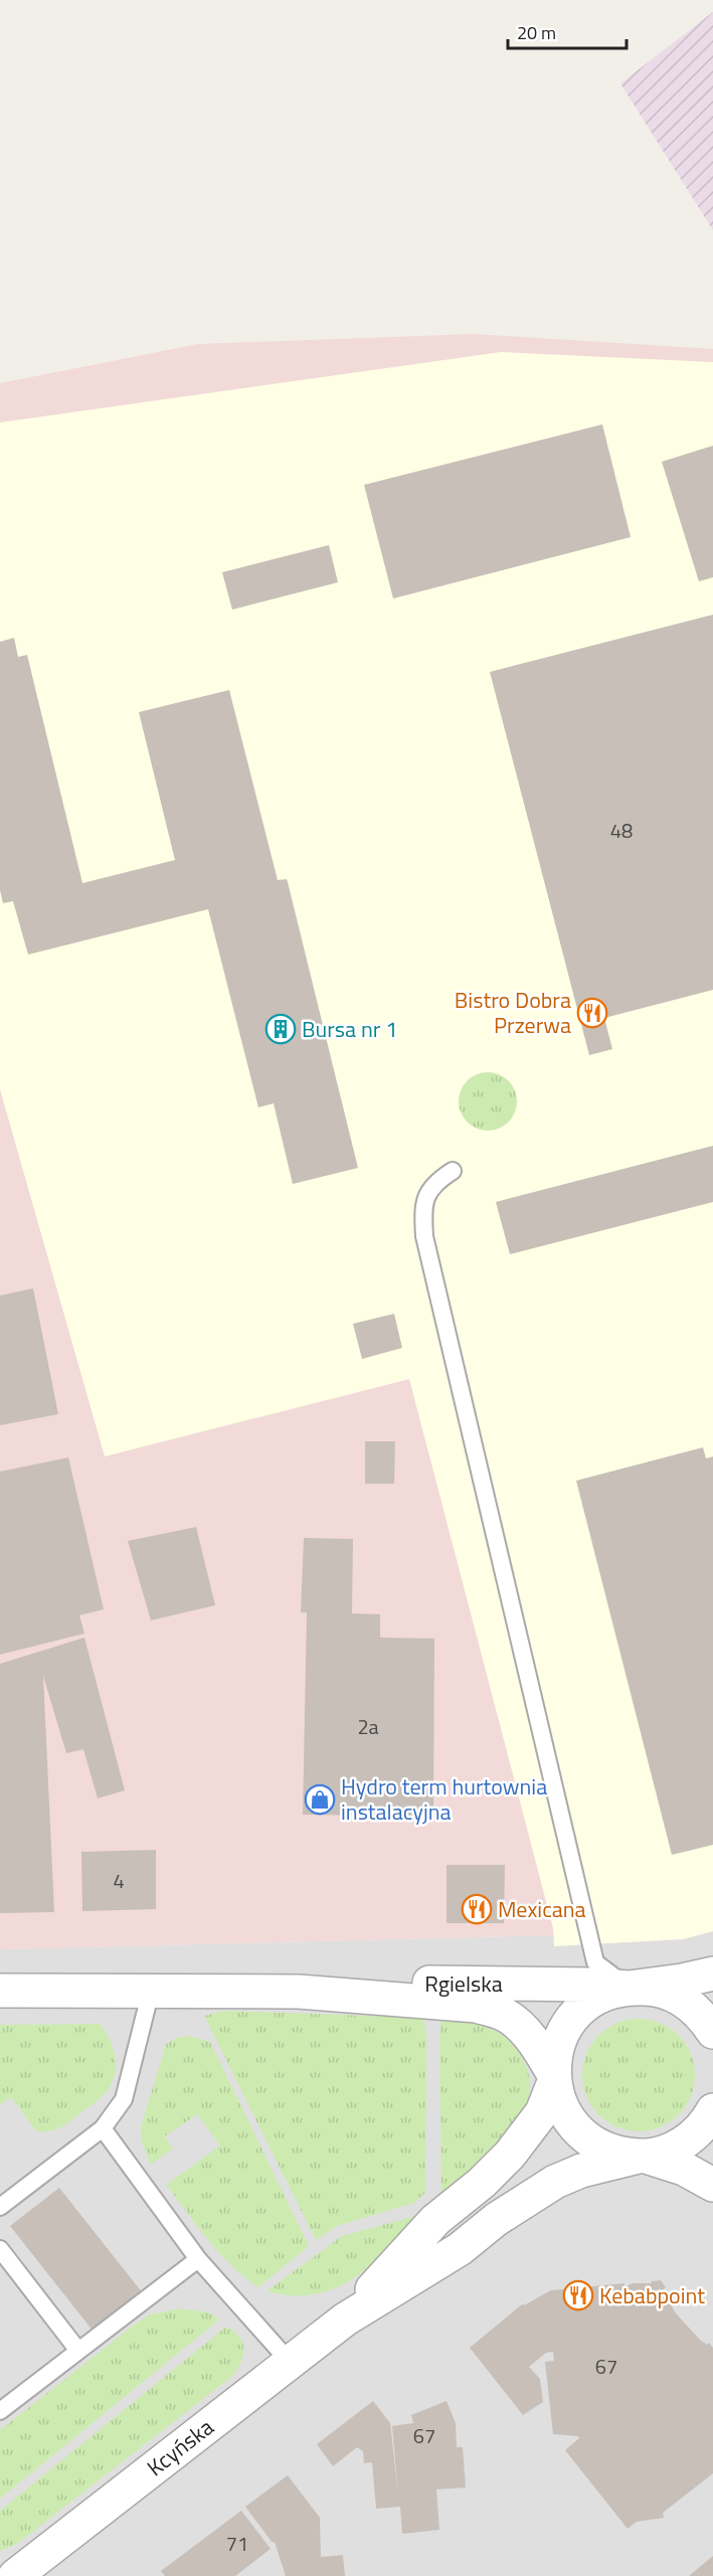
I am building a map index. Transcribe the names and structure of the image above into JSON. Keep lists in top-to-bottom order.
{
  "streets": {
    "street": ["Rgielska", "Kcyńska"]
  },
  "crossings": [
    ["Rgielska", "Kcyńska"]
  ],
  "places": {
    "restaurant": ["Bistro Dobra Przerwa", "Mexicana", "Kebabpoint"],
    "building": ["Bursa nr 1"],
    "shop": ["Hydro term hurtownia instalacyjna"]
  },
  "house_numbers": [
    "48",
    "2a",
    "4",
    "67",
    "67",
    "71"
  ],
  "scale_bar": "20 m"
}
